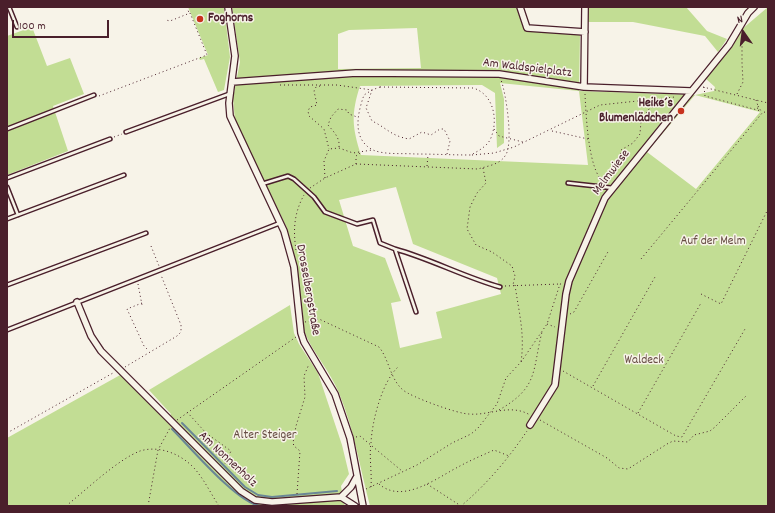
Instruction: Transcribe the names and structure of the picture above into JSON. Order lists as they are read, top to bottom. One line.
{"streets":{"street":["Am Waldspielplatz","Melmwiese","Drosselbergstraße","Am Nonnenholz"]},"crossings":[["Am Waldspielplatz","Melmwiese"],["Am Waldspielplatz","Drosselbergstraße"]],"parks":["Auf der Melm","Waldeck","Alter Steiger"],"places":["Foghorns","Heike´s Blumenlädchen"],"scale_bar":"100 m","north":"top"}
